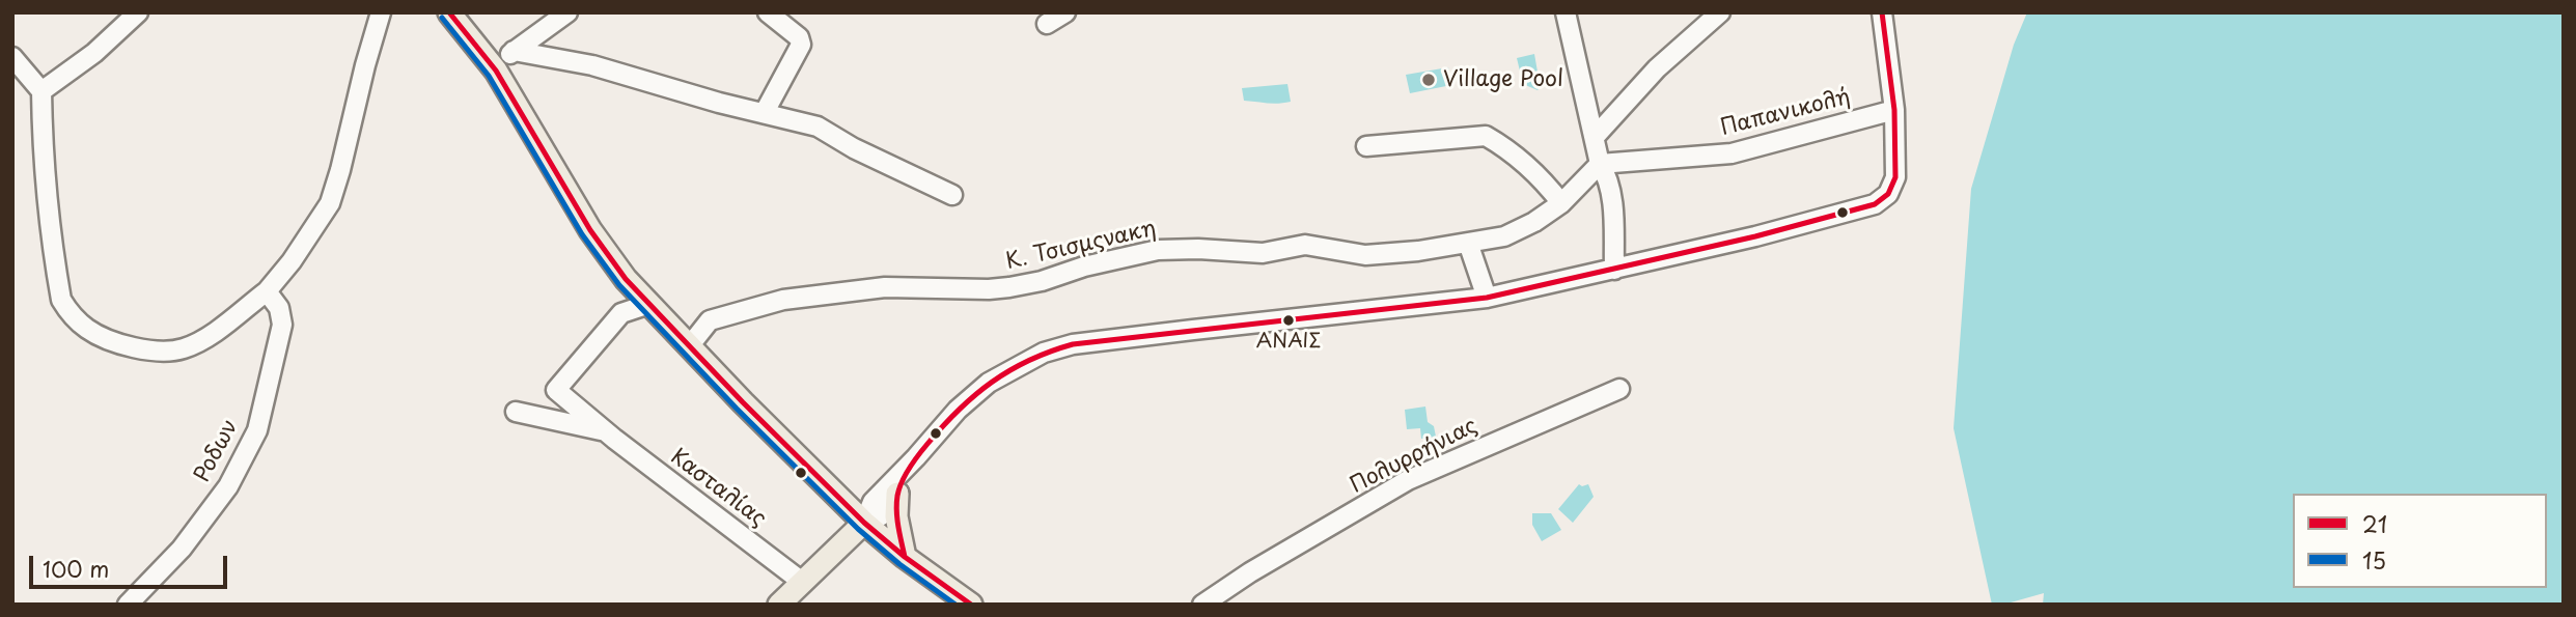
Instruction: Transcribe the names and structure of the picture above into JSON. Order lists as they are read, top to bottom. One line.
{"streets":{"street":["Παπανικολή","Κ. Τσισμςνακη","Ροδων","Πολυρρήνιας","Κασταλίας"]},"crossings":[["Παπανικολή","Κ. Τσισμςνακη"]],"places":["Village Pool","ΑΝΑΙΣ"],"lines":["transit line 21","transit line 15"],"legend":["21","15"],"scale_bar":"100 m"}
